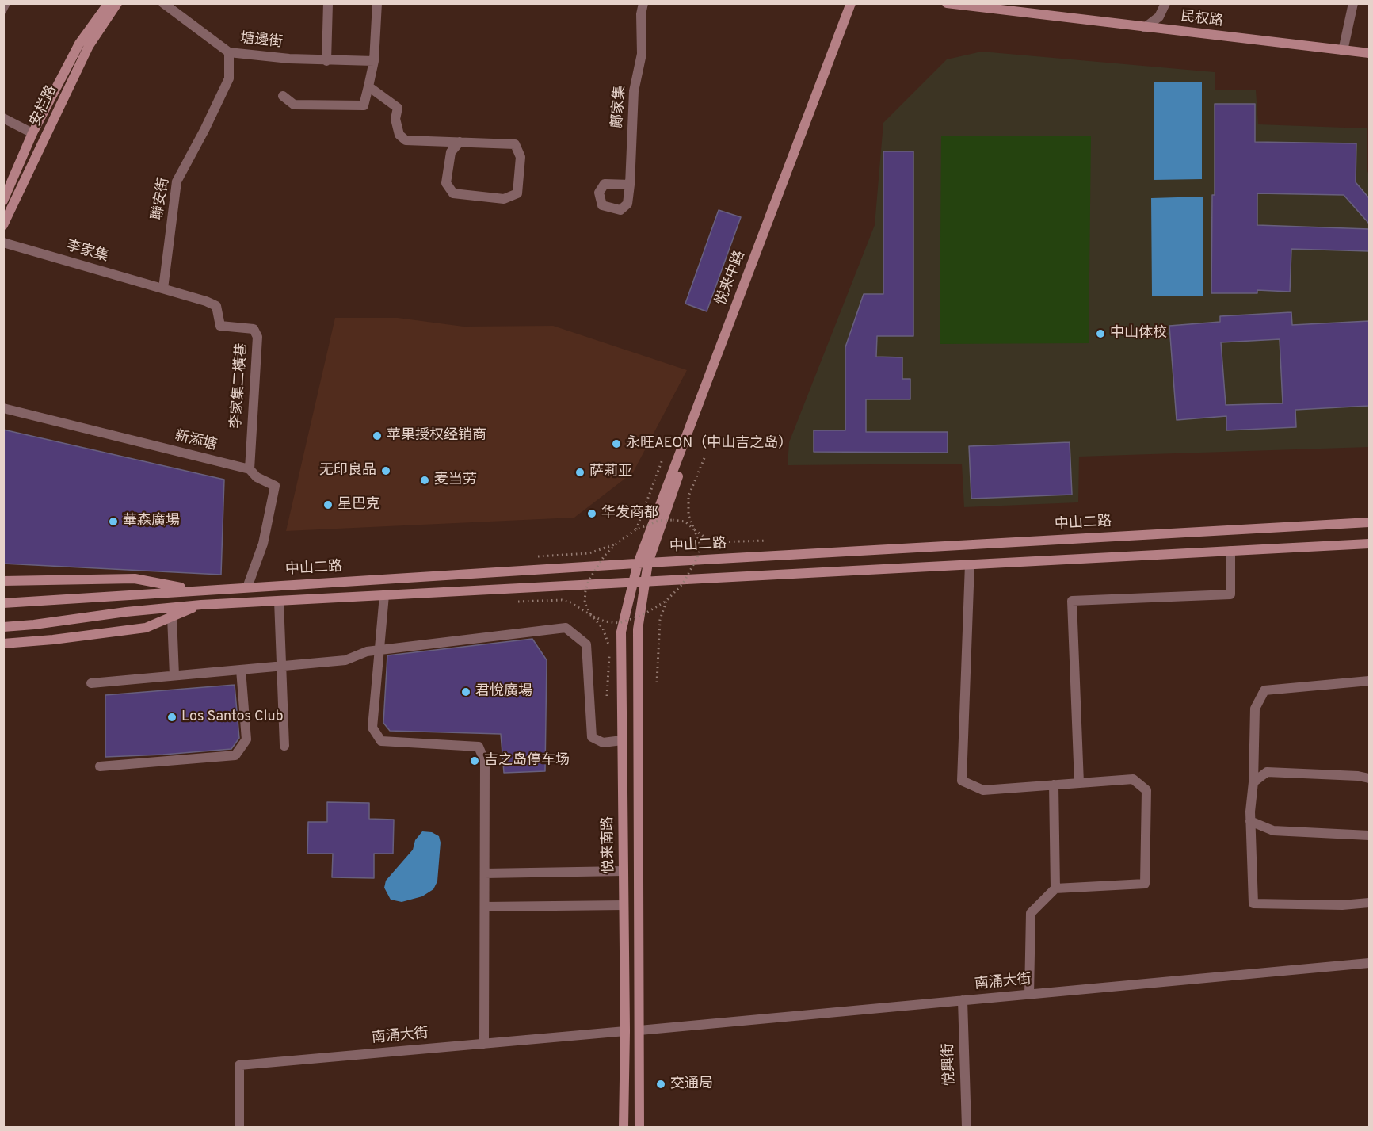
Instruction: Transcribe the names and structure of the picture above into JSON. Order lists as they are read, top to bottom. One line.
{"streets":{"main road":["民权路","安栏路","悦来中路","中山二路","悦来南路"],"street":["塘邊街","鄺家集","聯安街","李家集","李家集二橫巷","新添塘","南涌大街","悅興街"]},"crossings":[["塘邊街","聯安街"],["聯安街","李家集"],["聯安街","李家集二橫巷"],["李家集","李家集二橫巷"],["悦来中路","中山二路"],["悦来中路","悦来南路"],["李家集二橫巷","新添塘"],["新添塘","中山二路"],["中山二路","悦来南路"],["悦来南路","南涌大街"],["南涌大街","悅興街"]],"places":["中山体校","苹果授权经销商","永旺AEON（中山吉之岛）","无印良品","萨莉亚","麦当劳","星巴克","华发商都","華森廣場","君悅廣場","Los Santos Club","吉之岛停车场","交通局"]}
